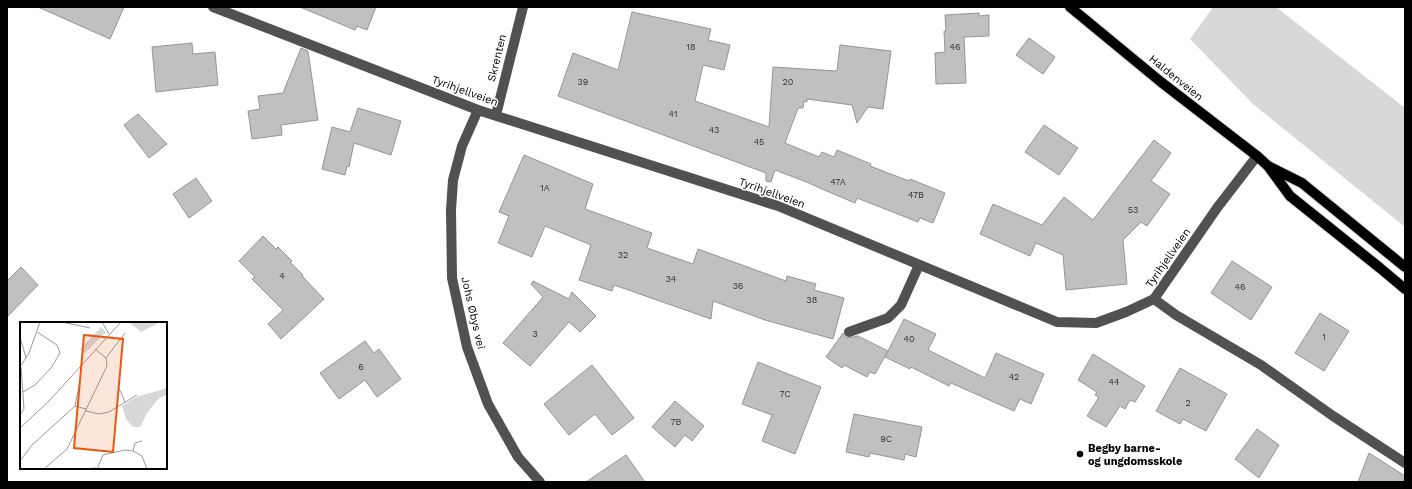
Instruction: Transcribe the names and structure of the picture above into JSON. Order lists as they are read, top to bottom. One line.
{"streets":{"main road":["Haldenveien"],"street":["Skrenten","Tyrihjellveien","Johs Øbys vei"]},"crossings":[["Skrenten","Tyrihjellveien"],["Haldenveien","Tyrihjellveien"],["Tyrihjellveien","Johs Øbys vei"]],"places":["Begby barne- og ungdomsskole"],"house_numbers":["18","46","39","20","41","43","45","47A","1A","47B","53","32","4","34","36","46","38","3","1","40","6","42","44","7C","2","7B","9C"]}
